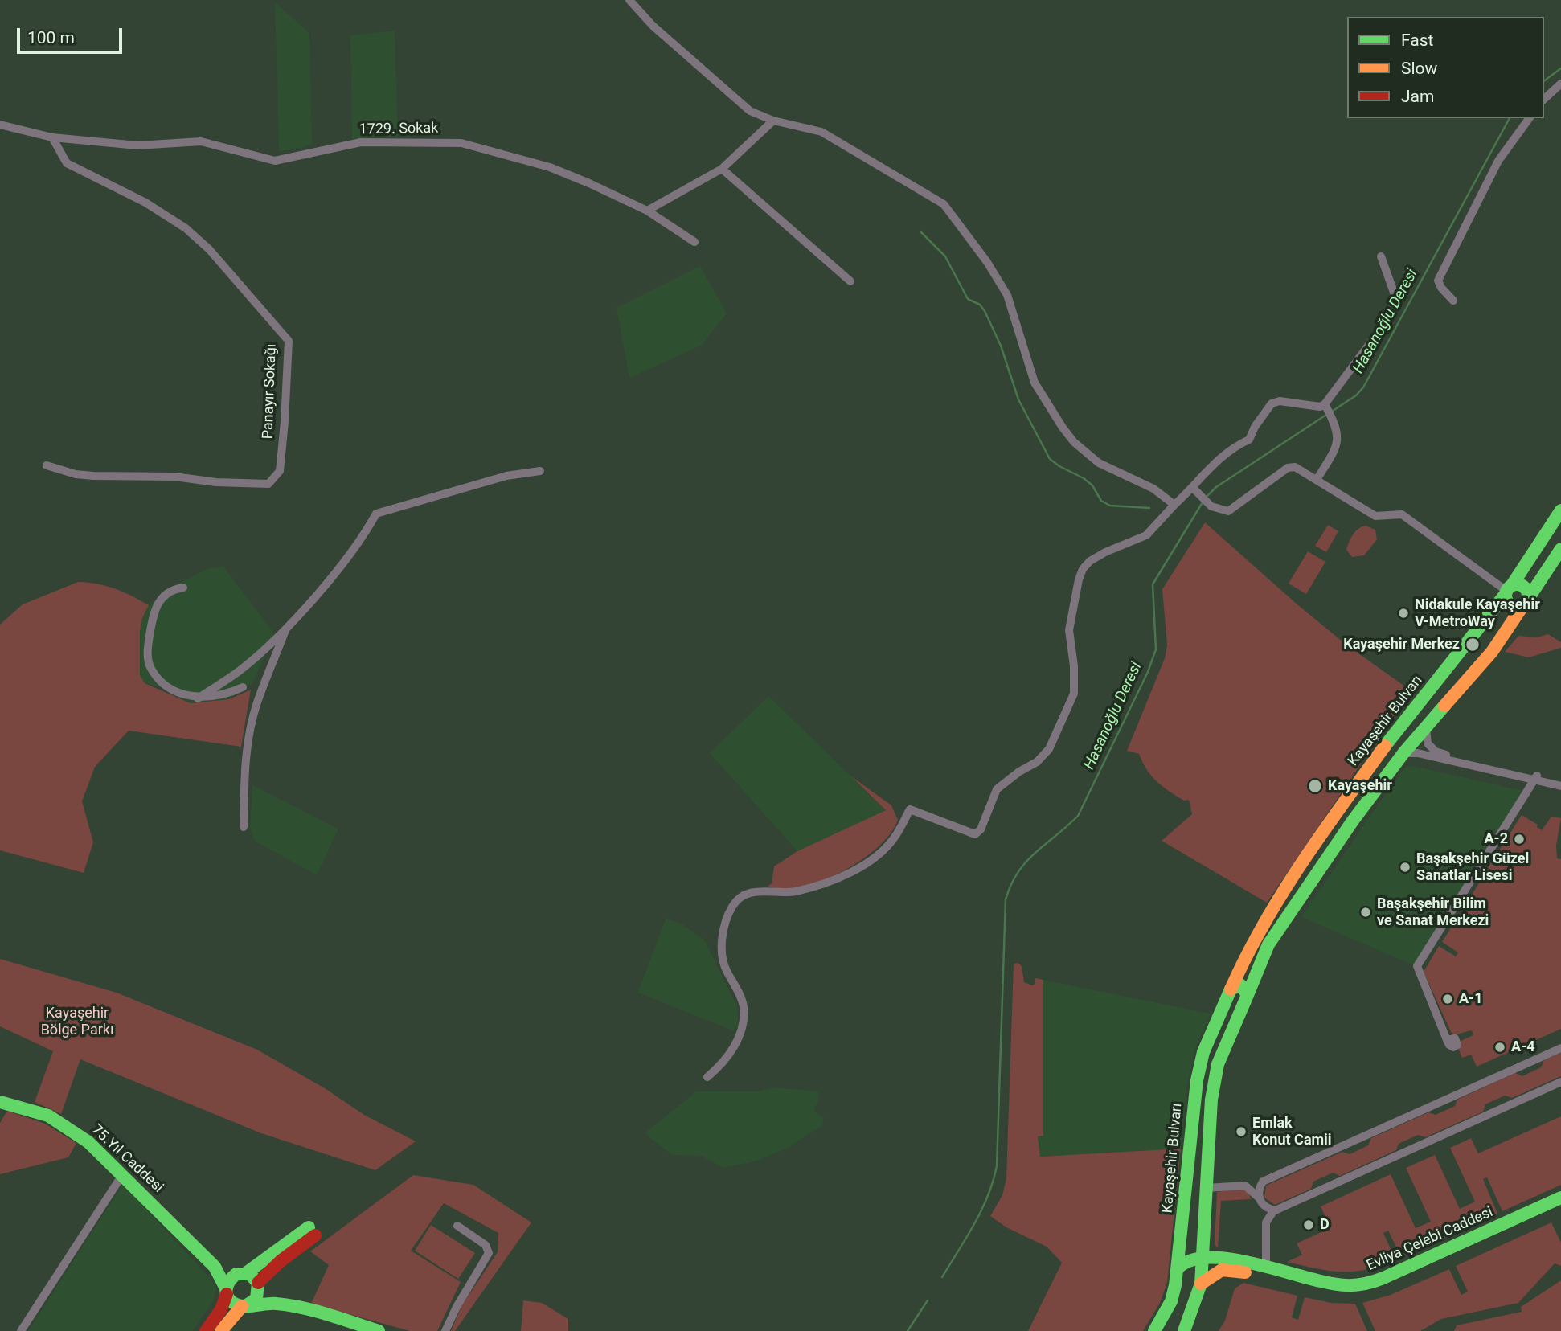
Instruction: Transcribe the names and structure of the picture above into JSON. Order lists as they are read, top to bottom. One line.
{"streets":{"main road":["Kayaşehir Bulvarı","75.Yıl Caddesi","Evliya Çelebi Caddesi"],"street":["1729. Sokak","Panayır Sokağı"]},"crossings":[["1729. Sokak","Panayır Sokağı"]],"water":["Hasanoğlu Deresi"],"parks":["Kayaşehir Bölge Parkı"],"places":["Nidakule Kayaşehir V-MetroWay","Kayaşehir Merkez","Kayaşehir","A-2","Başakşehir Güzel Sanatlar Lisesi","Başakşehir Bilim ve Sanat Merkezi","A-1","A-4","Emlak Konut Camii","D"],"legend":["Fast","Slow","Jam"],"scale_bar":"100 m"}
